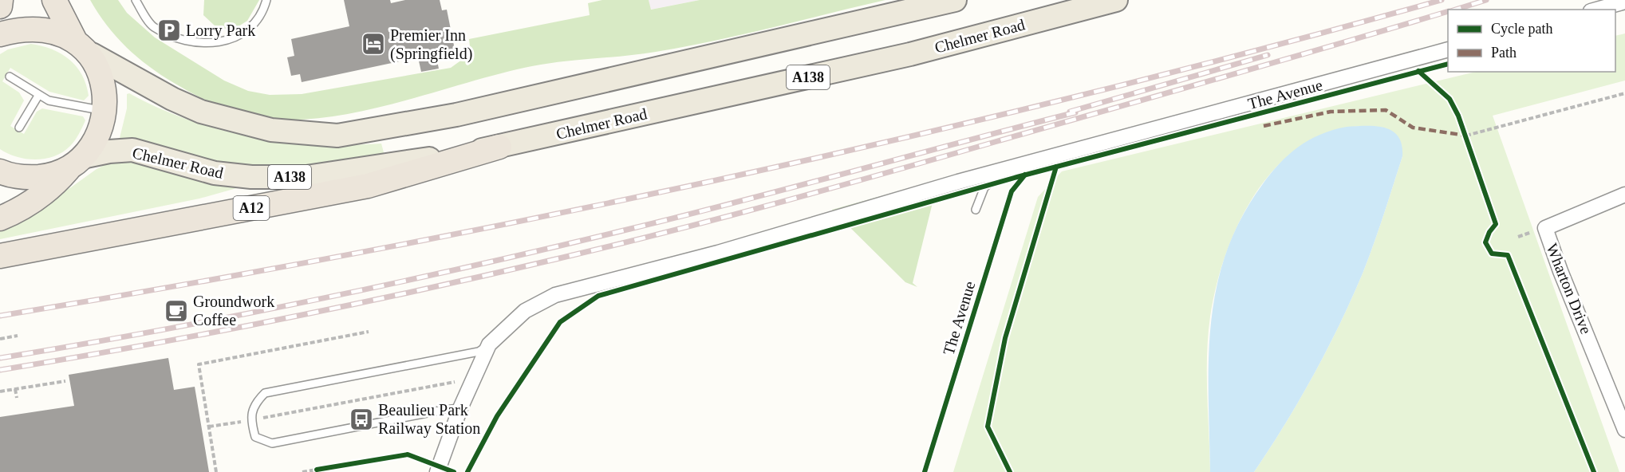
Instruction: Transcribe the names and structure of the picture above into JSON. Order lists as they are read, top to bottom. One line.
{"streets":{"highway":["A12"],"main road":["Chelmer Road","A138"],"street":["The Avenue","Wharton Drive"]},"crossings":[["Chelmer Road","A12"]],"places":{"parking":["Lorry Park"],"hotel":["Premier Inn (Springfield)"],"cafe":["Groundwork Coffee"],"bus stop":["Beaulieu Park Railway Station"]},"legend":["Cycle path","Path"]}
